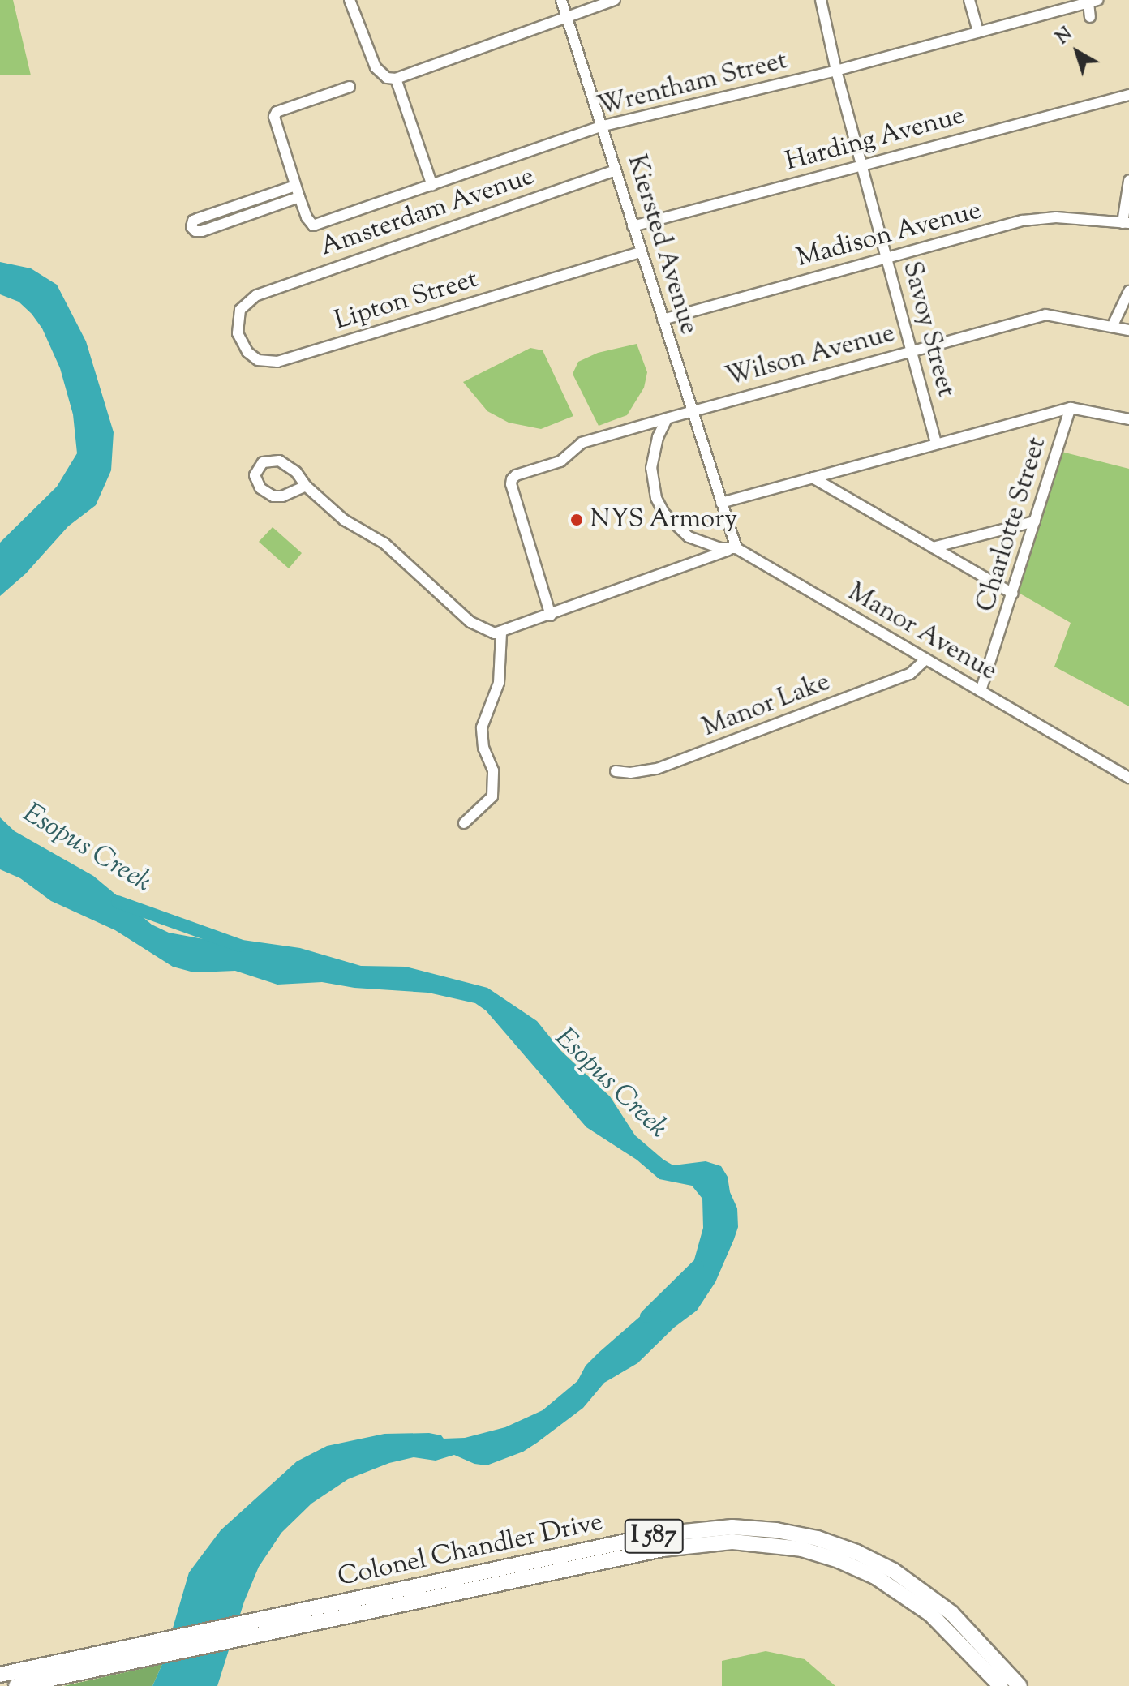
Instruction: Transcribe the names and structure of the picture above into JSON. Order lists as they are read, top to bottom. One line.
{"streets":{"highway":["I 587","Colonel Chandler Drive"],"street":["Wrentham Street","Harding Avenue","Amsterdam Avenue","Madison Avenue","Kiersted Avenue","Lipton Street","Savoy Street","Wilson Avenue","Charlotte Street","Manor Avenue","Manor Lake"]},"crossings":[["Wrentham Street","Kiersted Avenue"],["Wrentham Street","Savoy Street"],["Harding Avenue","Kiersted Avenue"],["Harding Avenue","Savoy Street"],["Amsterdam Avenue","Kiersted Avenue"],["Amsterdam Avenue","Lipton Street"],["Madison Avenue","Kiersted Avenue"],["Madison Avenue","Savoy Street"],["Kiersted Avenue","Lipton Street"],["Kiersted Avenue","Wilson Avenue"],["Savoy Street","Wilson Avenue"],["Charlotte Street","Manor Avenue"],["Manor Avenue","Manor Lake"]],"water":["Esopus Creek"],"places":["NYS Armory"],"north":"top left"}
